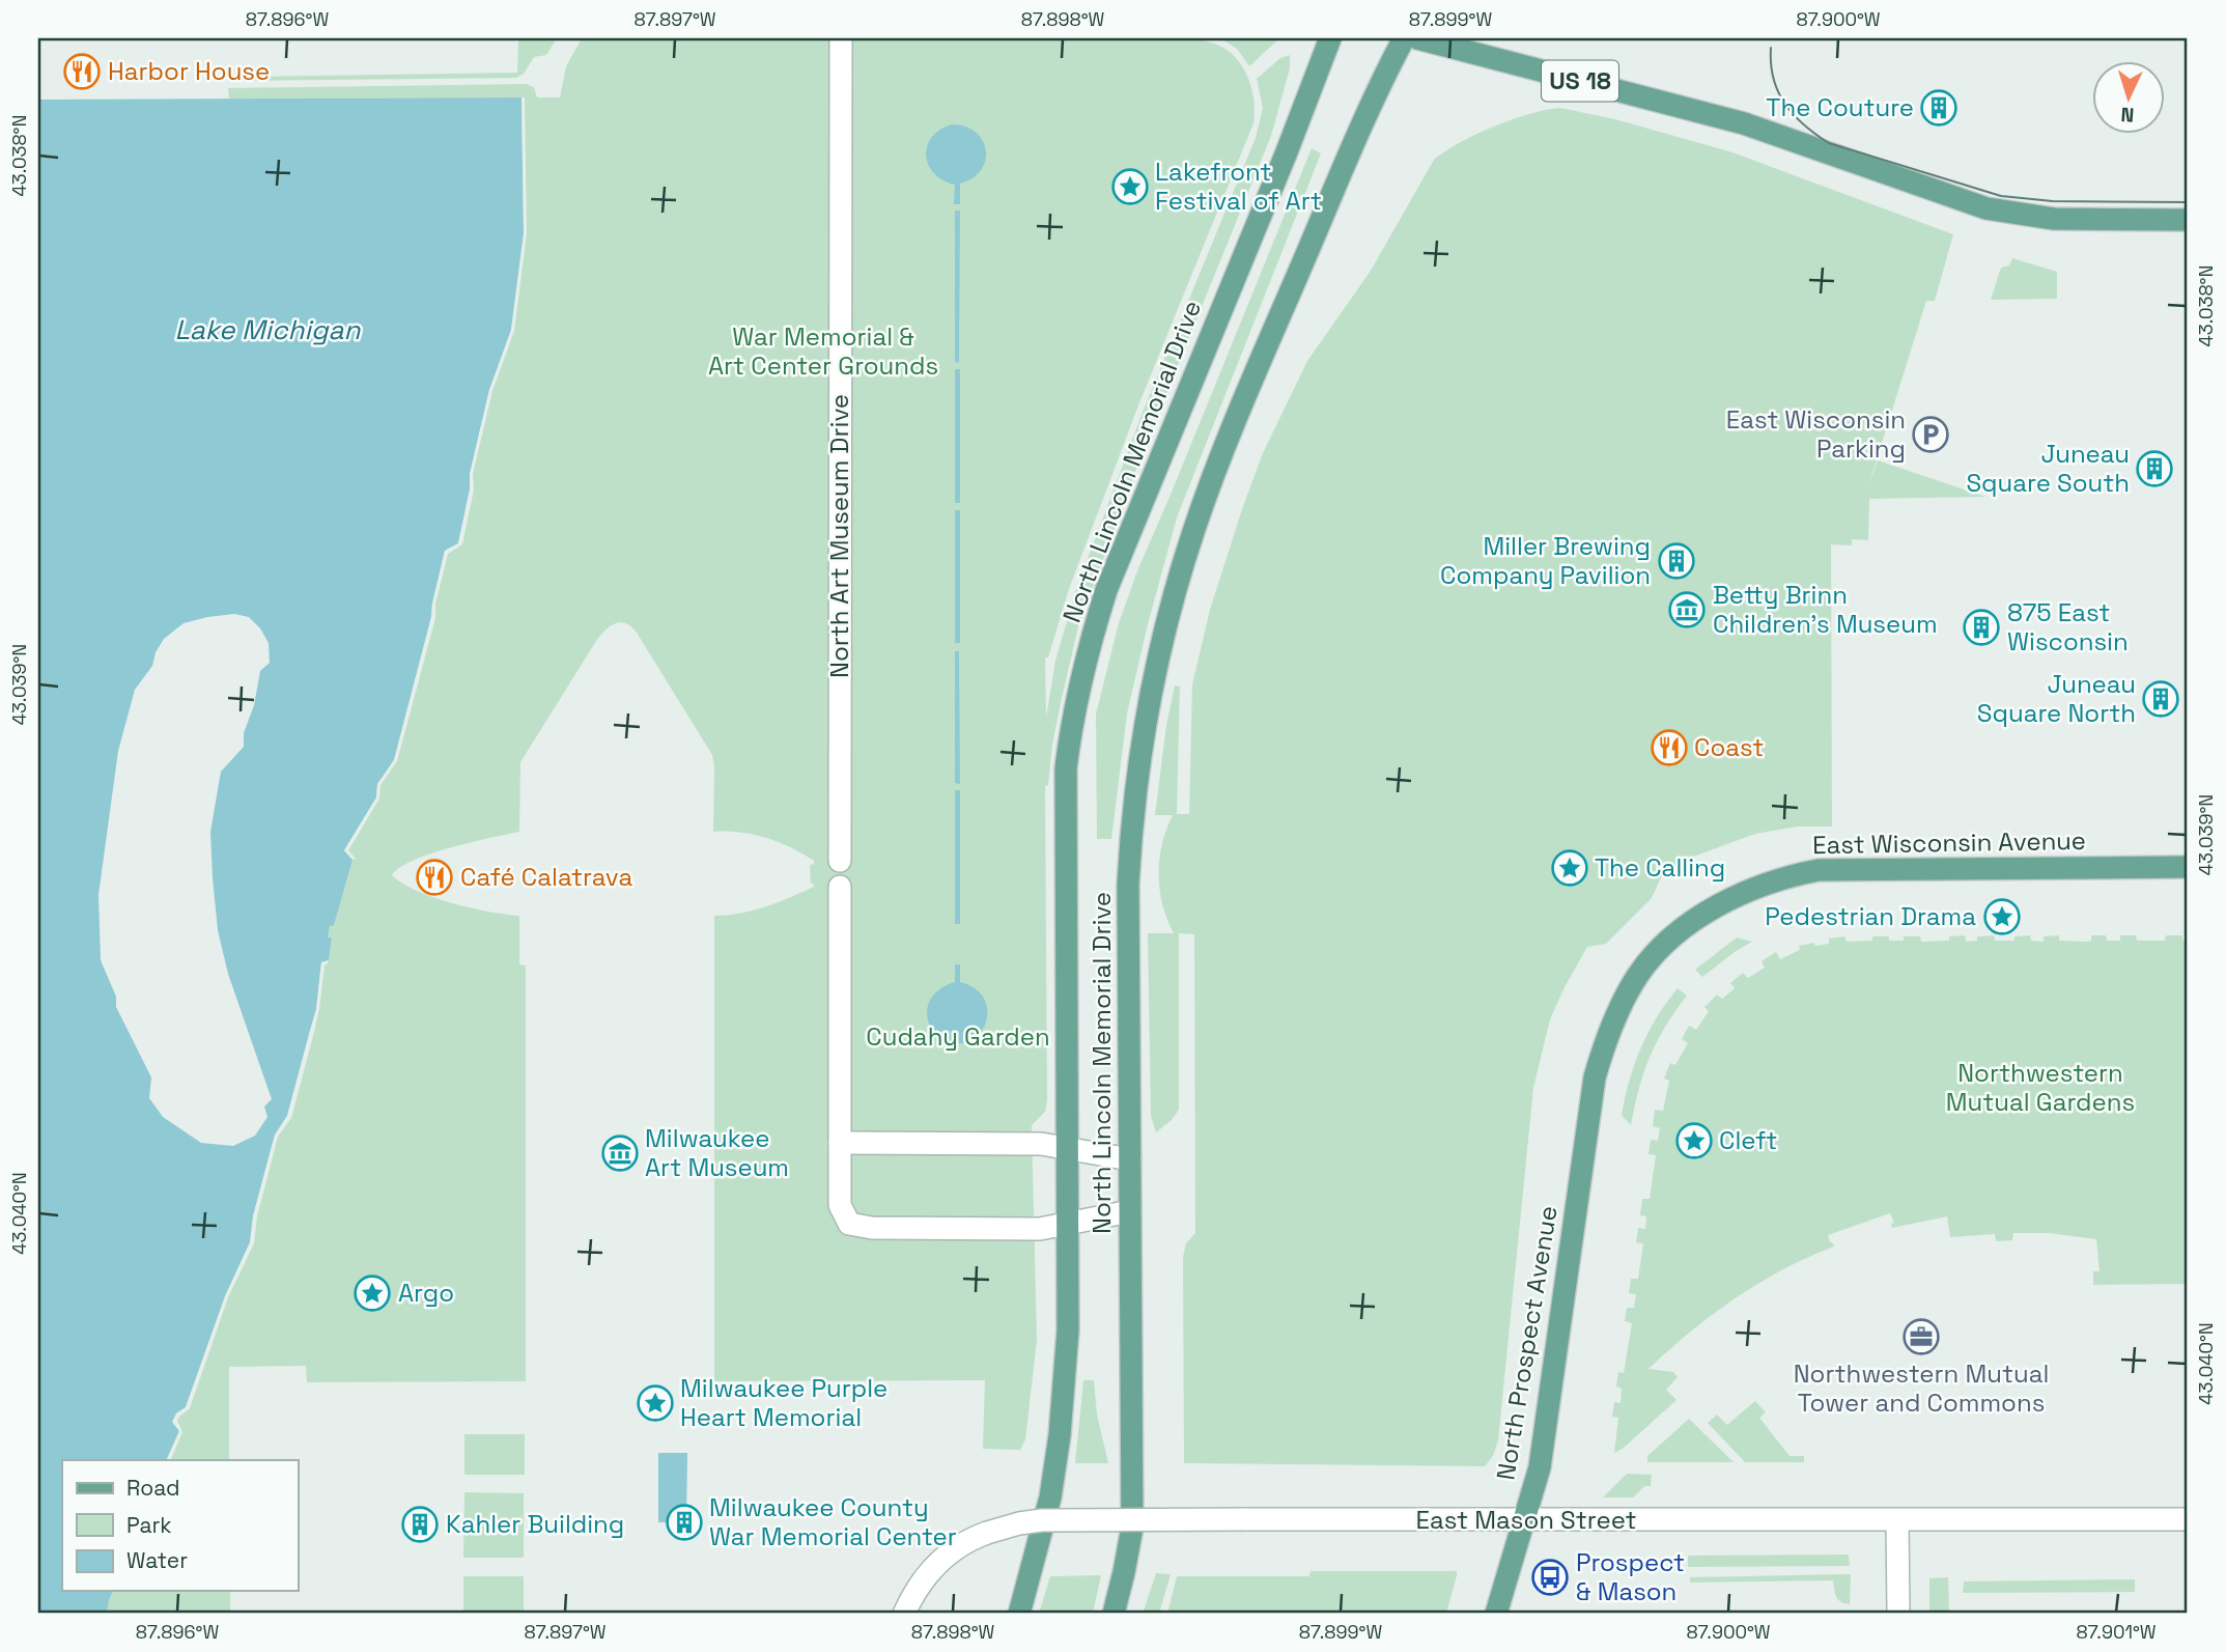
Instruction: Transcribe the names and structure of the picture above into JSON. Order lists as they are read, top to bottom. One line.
{"streets":{"main road":["US 18","North Lincoln Memorial Drive","East Wisconsin Avenue","North Prospect Avenue"],"street":["North Art Museum Drive","East Mason Street"]},"crossings":[["East Wisconsin Avenue","North Prospect Avenue"],["North Prospect Avenue","East Mason Street"]],"water":["Lake Michigan"],"parks":["War Memorial & Art Center Grounds","Cudahy Garden","Northwestern Mutual Gardens"],"places":{"restaurant":["Harbor House","Coast","Café Calatrava"],"building":["The Couture","Juneau Square South","Miller Brewing Company Pavilion","875 East Wisconsin","Juneau Square North","Milwaukee County War Memorial Center","Kahler Building"],"place":["Lakefront Festival of Art","The Calling","Pedestrian Drama","Cleft","Argo","Milwaukee Purple Heart Memorial"],"parking":["East Wisconsin Parking"],"museum":["Betty Brinn Children's Museum","Milwaukee Art Museum"],"office":["Northwestern Mutual Tower and Commons"],"bus stop":["Prospect & Mason"]},"legend":["Road","Park","Water"],"north":"bottom","coordinates":["87.896°W","87.897°W","87.898°W","87.899°W","87.900°W","43.038°N","43.039°N","43.040°N","87.901°W"]}
